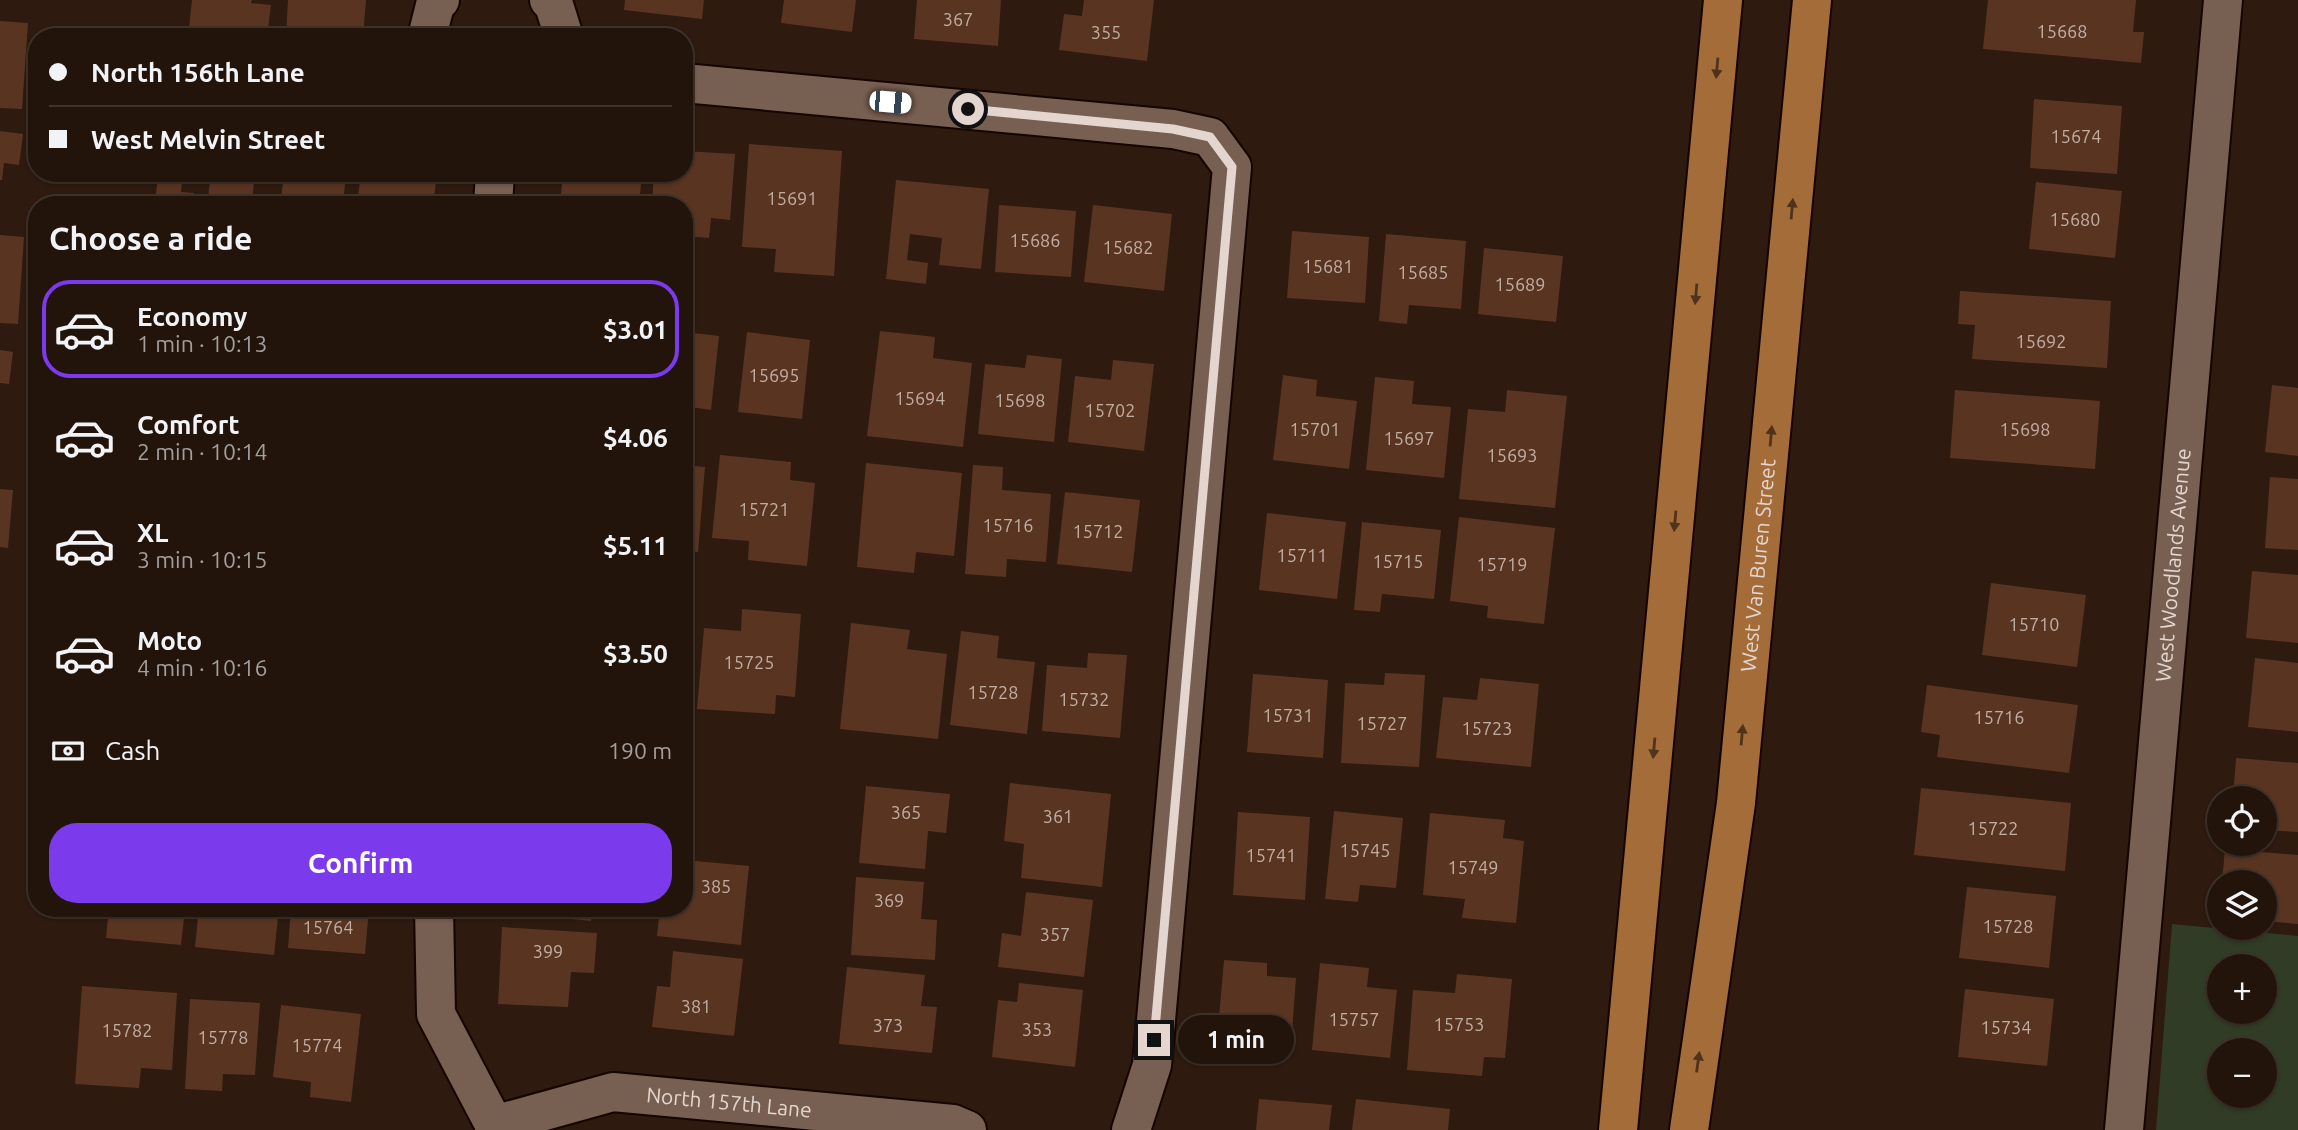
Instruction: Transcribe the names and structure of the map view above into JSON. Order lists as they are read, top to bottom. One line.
{"streets":{"main road":["West Van Buren Street"],"street":["West Woodlands Avenue","North 157th Lane"]},"house_numbers":["367","15668","355","15674","15691","15680","15686","15682","15681","15685","15689","15692","15695","15694","15698","15702","15701","15698","15697","15693","15721","15716","15712","15711","15715","15719","15710","15725","15728","15732","15731","15716","15727","15723","365","361","15722","15745","15741","15749","385","369","15728","15764","357","399","381","15757","15753","373","15734","353","15782","15778","15774"],"page":{"banner":["North 156th Lane","West Melvin Street"],"heading":"Choose a ride","list":[{"name":"Economy","note":"1 min · 10:13","value":"$3.01"},{"name":"Comfort","note":"2 min · 10:14","value":"$4.06"},{"name":"XL","note":"3 min · 10:15","value":"$5.11"},{"name":"Moto","note":"4 min · 10:16","value":"$3.50"}],"pay":["Cash","190 m"],"map_buttons":["+","−"],"buttons":"Confirm","bubble":"1 min"}}
